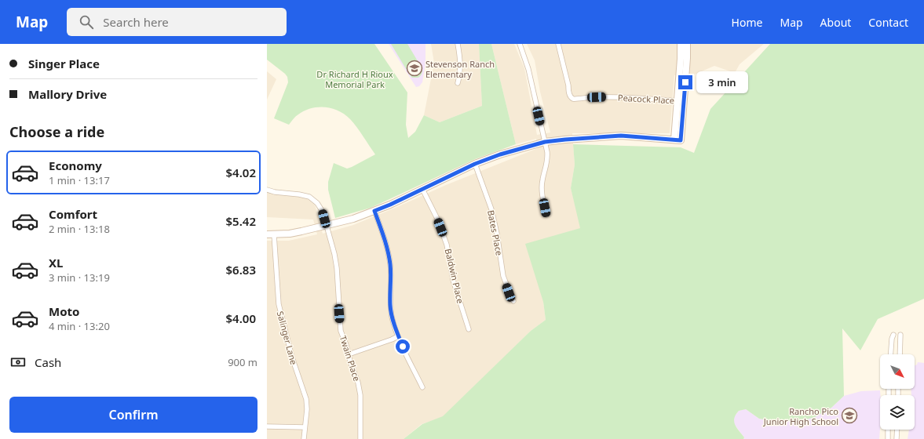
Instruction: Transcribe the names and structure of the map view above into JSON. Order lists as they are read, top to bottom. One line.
{"streets":{"street":["Peacock Place","Bates Place","Baldwin Place","Salinger Lane","Twain Place"]},"parks":["Dr Richard H Rioux Memorial Park"],"places":{"school or university":["Stevenson Ranch Elementary","Rancho Pico Junior High School"]},"north":"bottom right","page":{"header":"Map","search":"Search here","nav":["Home","Map","About","Contact"],"banner":["Singer Place","Mallory Drive"],"bubble":"3 min","heading":"Choose a ride","list":[{"name":"Economy","note":"1 min · 13:17","value":"$4.02"},{"name":"Comfort","note":"2 min · 13:18","value":"$5.42"},{"name":"XL","note":"3 min · 13:19","value":"$6.83"},{"name":"Moto","note":"4 min · 13:20","value":"$4.00"}],"pay":["Cash","900 m"],"buttons":"Confirm"}}
